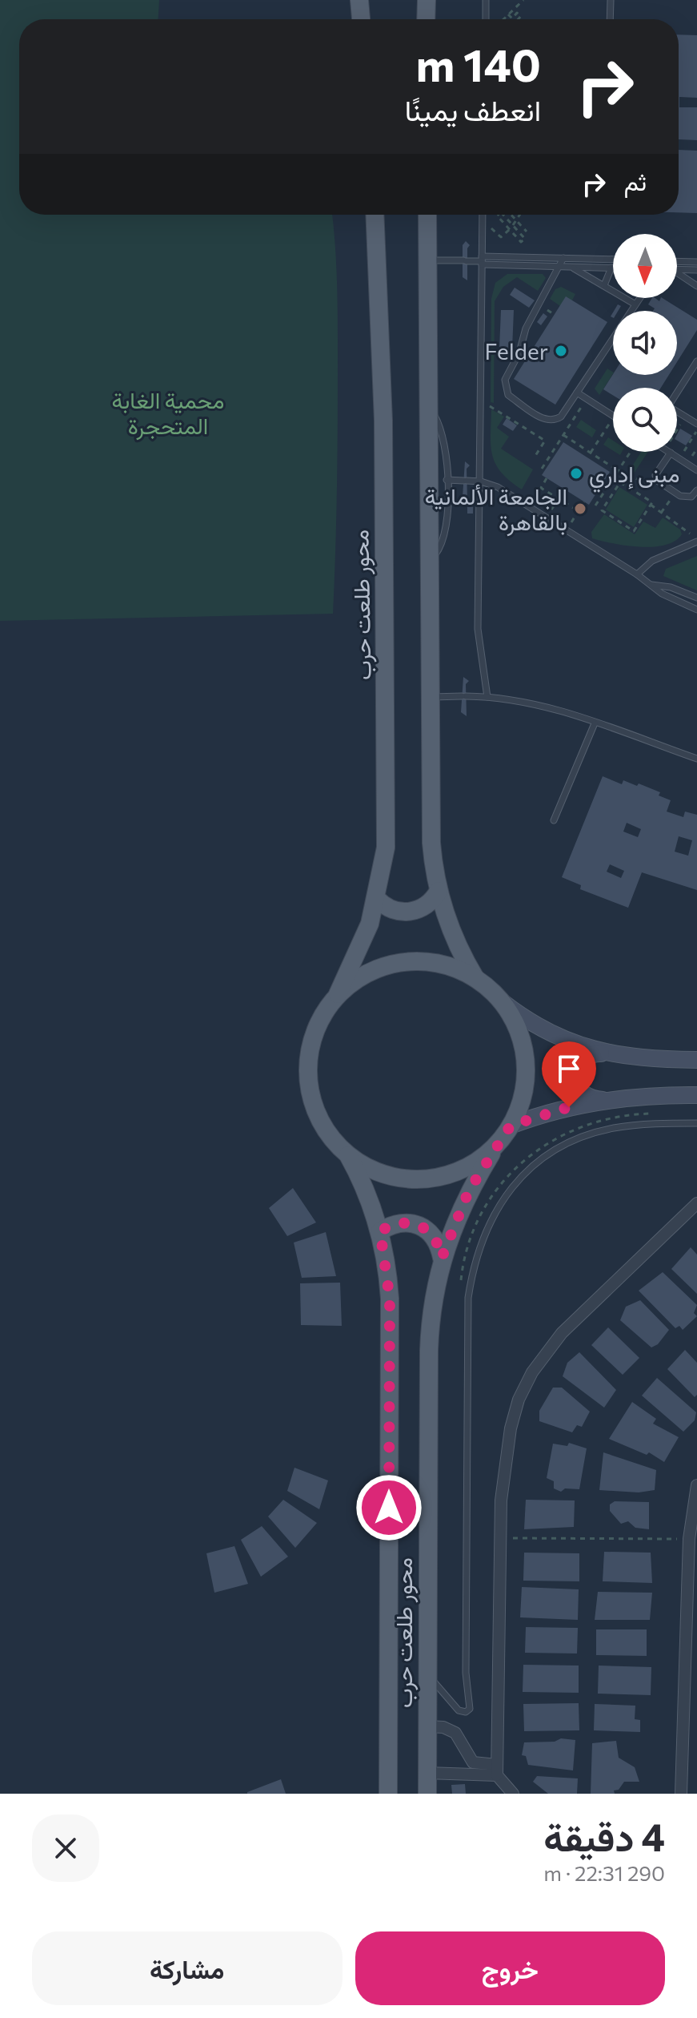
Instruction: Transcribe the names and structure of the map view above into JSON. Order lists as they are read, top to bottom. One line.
{"streets":{"main road":["محور طلعت حرب"]},"parks":["محمية الغابة المتحجرة"],"places":["Felder","مبنى إداري","الجامعة الألمانية بالقاهرة"],"north":"bottom","page":{"turn":["140 m","انعطف يمينًا"],"then":"ثم","heading":["4 دقيقة","290 m · 22:31"],"buttons":["خروج","مشاركة"]}}
